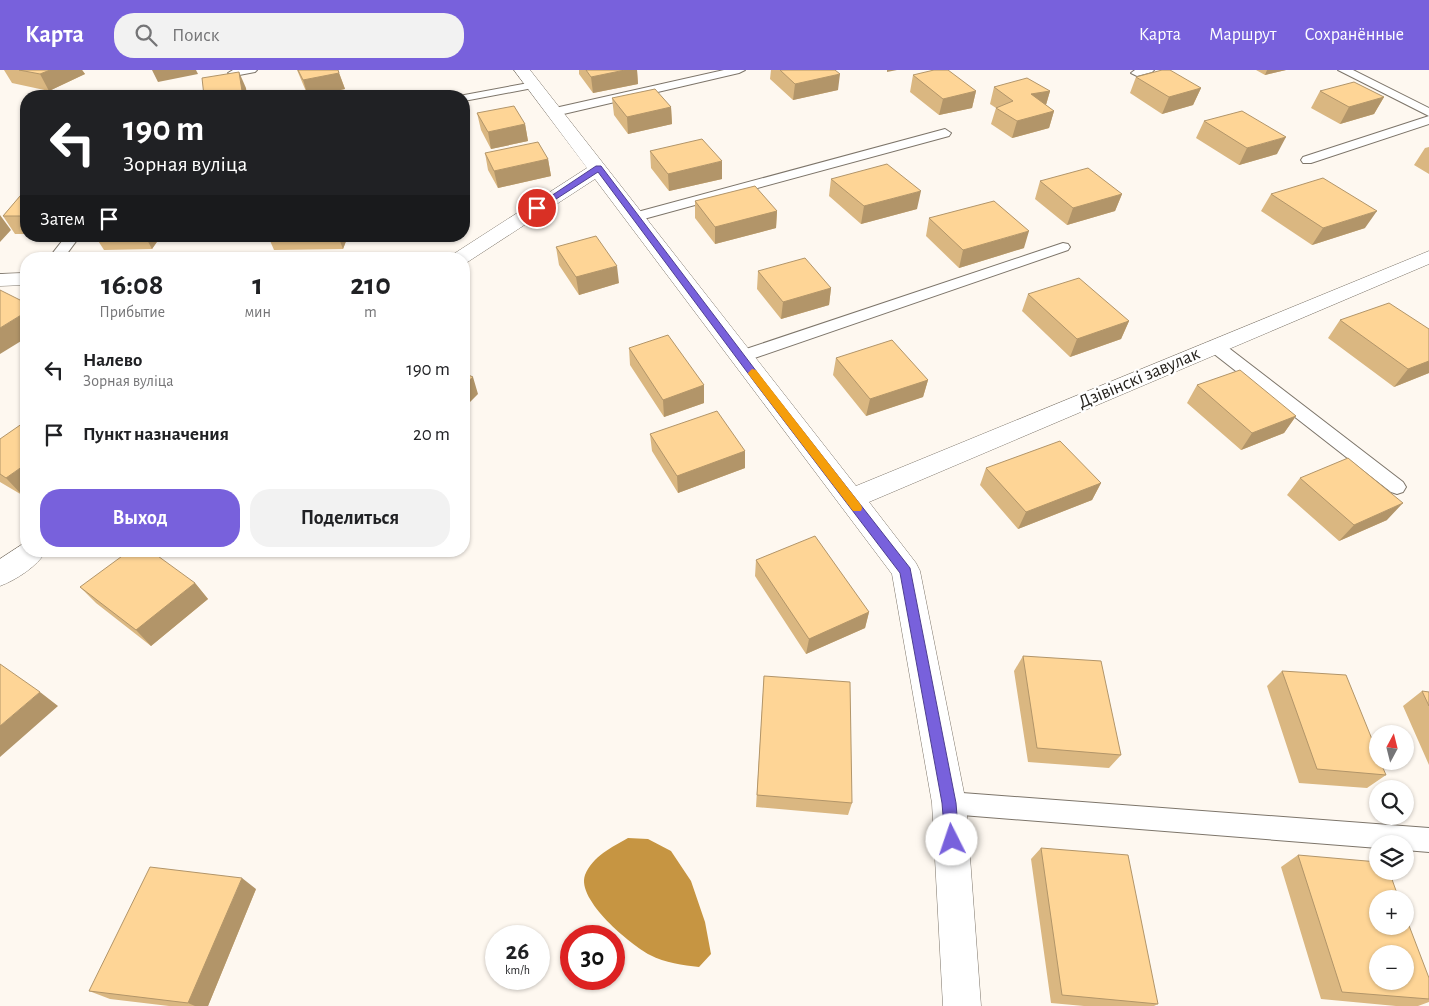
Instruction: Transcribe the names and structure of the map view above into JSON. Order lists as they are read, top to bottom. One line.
{"streets":{"street":["Дзівінскі завулак"]},"north":"top","page":{"header":"Карта","search":"Поиск","nav":["Карта","Маршрут","Сохранённые"],"turn":["190 m","Зорная вуліца"],"then":"Затем","eta":["16:08","Прибытие","1","мин","210","m"],"list":[{"name":"Налево","note":"Зорная вуліца","value":"190 m"},{"name":"Пункт назначения","value":"20 m"}],"buttons":["Выход","Поделиться"],"map_buttons":["+","−"],"speed":"26 km/h","limit":"30"}}
